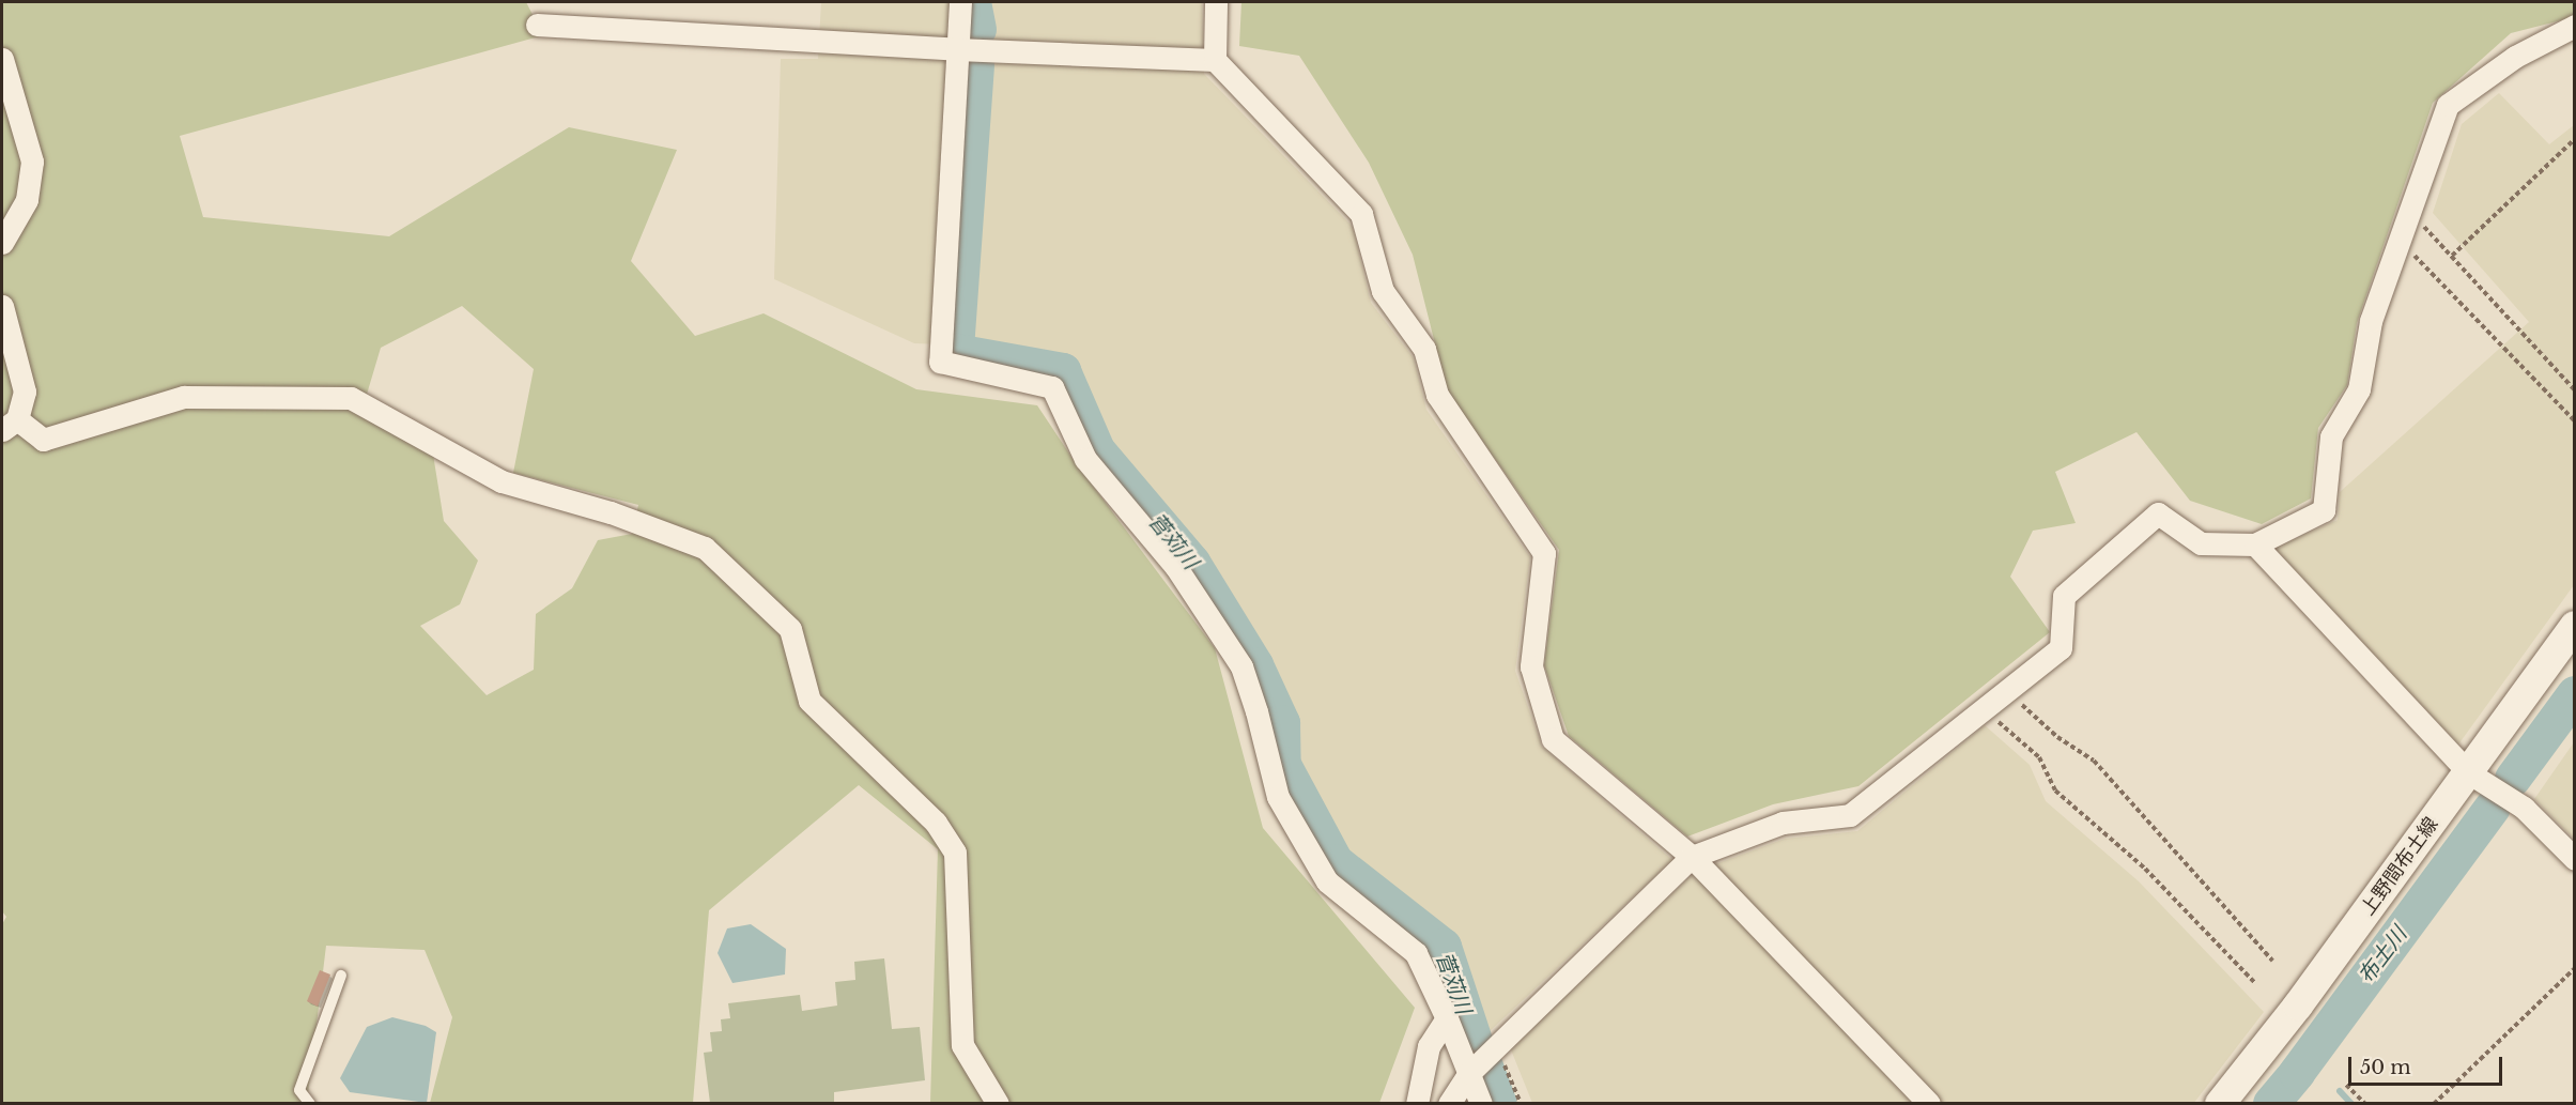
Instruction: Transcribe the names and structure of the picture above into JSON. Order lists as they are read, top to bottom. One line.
{"streets":{"main road":["上野間布土線"]},"water":["菅苅川","布土川"],"scale_bar":"50 m"}
